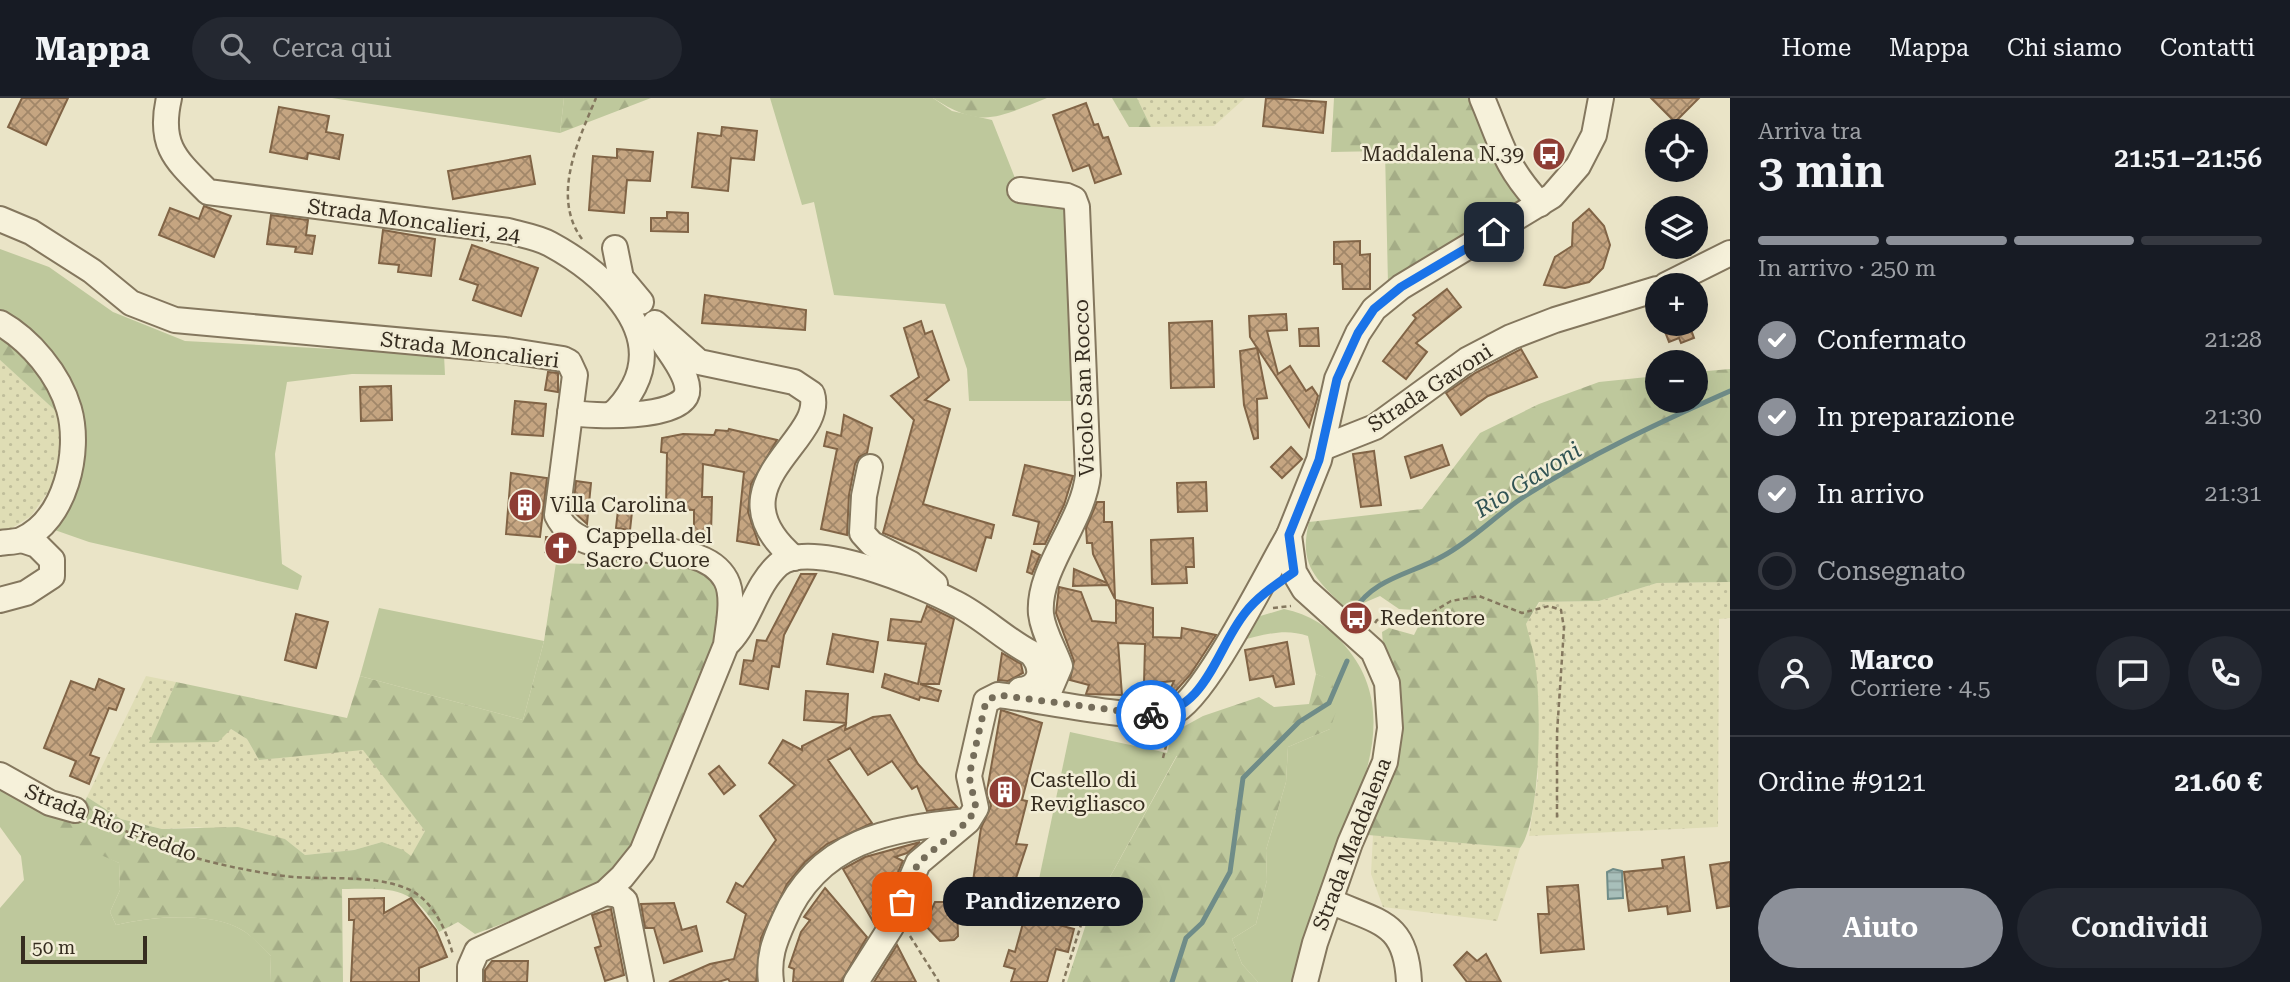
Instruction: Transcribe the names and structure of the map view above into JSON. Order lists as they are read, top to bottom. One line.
{"streets":{"street":["Strada Moncalieri, 24","Strada Moncalieri","Vicolo San Rocco","Strada Gavoni","Strada Rio Freddo","Strada Maddalena"]},"water":["Rio Gavoni"],"places":{"bus stop":["Maddalena N.39","Redentore"],"building":["Villa Carolina","Castello di Revigliasco"],"church":["Cappella del Sacro Cuore"],"other":["Pandizenzero"]},"scale_bar":"50 m","page":{"header":"Mappa","search":"Cerca qui","nav":["Home","Mappa","Chi siamo","Contatti"],"heading":["3 min","Arriva tra","21:51–21:56"],"panel":["Marco","Corriere · 4.5","Ordine #9121","21.60 €"],"map_buttons":["+","−"],"bar":"In arrivo · 250 m","list":[["Confermato","21:28"],["In preparazione","21:30"],["In arrivo","21:31"],"Consegnato"],"buttons":["Aiuto","Condividi"],"bubble":"Pandizenzero","scale":"50 m"}}
